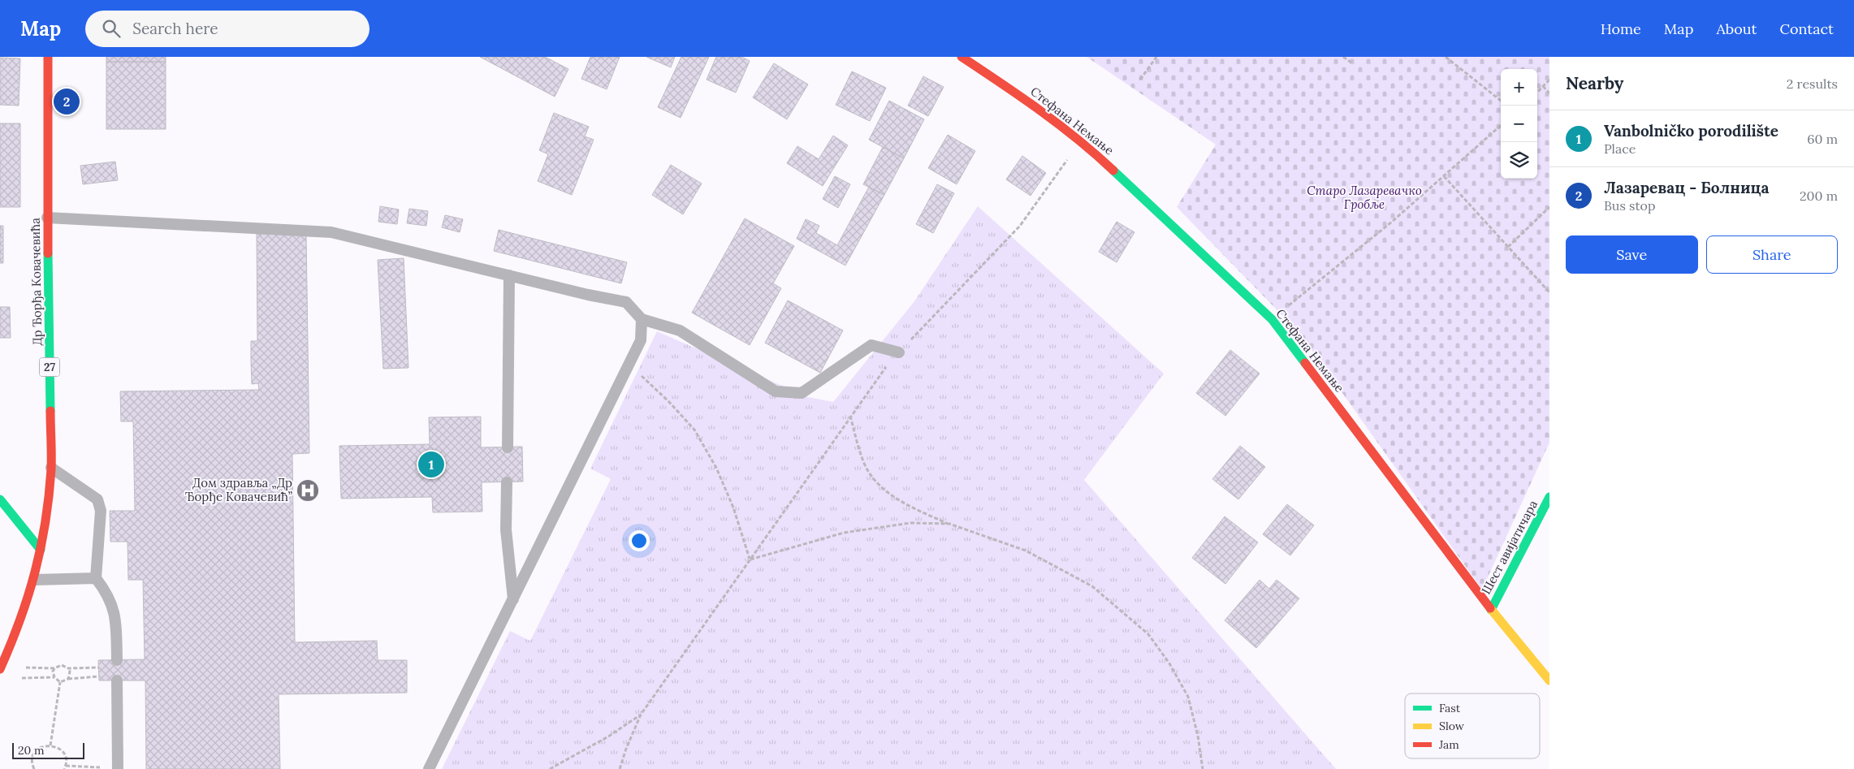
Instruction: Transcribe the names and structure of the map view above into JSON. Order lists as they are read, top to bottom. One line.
{"streets":{"street":["Стефана Немање","Др Ђорђа Ковачевића","27","Шест авијатичара"]},"crossings":[["Стефана Немање","Шест авијатичара"]],"parks":["Старо Лазаревачко Гробље"],"places":{"hospital":["Дом здравља „Др Ђорђе Ковачевић”"]},"legend":["Fast","Slow","Jam"],"scale_bar":"20 m","page":{"header":"Map","search":"Search here","nav":["Home","Map","About","Contact"],"heading":["Nearby","2 results"],"map_buttons":["+","−"],"pins":["2","1"],"list":[{"mark":"1","name":"Vanbolničko porodilište","note":"Place","value":"60 m"},{"mark":"2","name":"Лазаревац - Болница","note":"Bus stop","value":"200 m"}],"buttons":["Save","Share"],"scale":"20 m"}}
